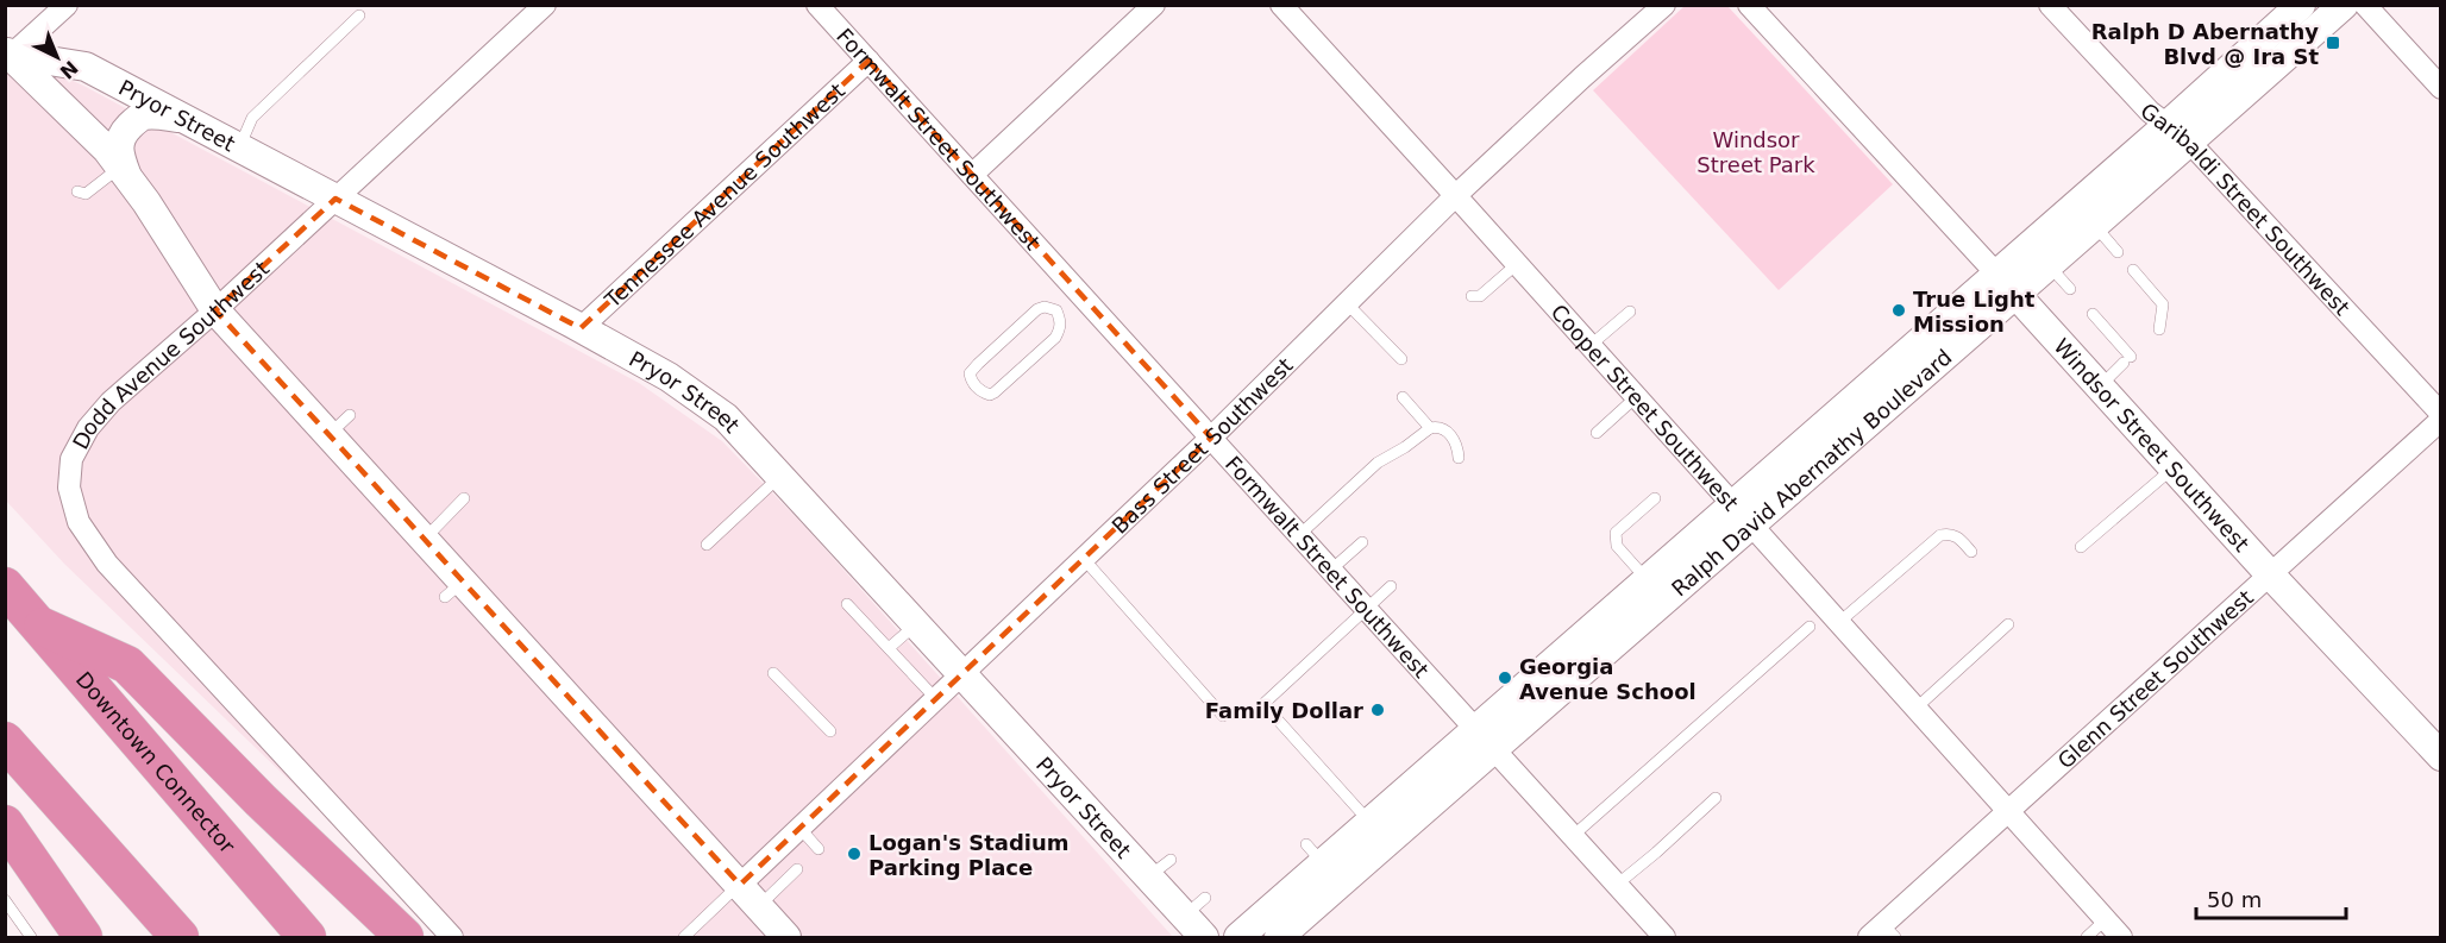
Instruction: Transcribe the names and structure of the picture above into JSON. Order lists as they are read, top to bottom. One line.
{"streets":{"highway":["Downtown Connector"],"main road":["Pryor Street","Windsor Street Southwest","Ralph David Abernathy Boulevard"],"street":["Formwalt Street Southwest","Tennessee Avenue Southwest","Garibaldi Street Southwest","Dodd Avenue Southwest","Cooper Street Southwest","Bass Street Southwest","Glenn Street Southwest"]},"crossings":[["Pryor Street","Tennessee Avenue Southwest"],["Pryor Street","Dodd Avenue Southwest"],["Pryor Street","Bass Street Southwest"],["Formwalt Street Southwest","Tennessee Avenue Southwest"],["Formwalt Street Southwest","Bass Street Southwest"],["Formwalt Street Southwest","Ralph David Abernathy Boulevard"],["Garibaldi Street Southwest","Ralph David Abernathy Boulevard"],["Cooper Street Southwest","Bass Street Southwest"],["Cooper Street Southwest","Ralph David Abernathy Boulevard"],["Cooper Street Southwest","Glenn Street Southwest"],["Windsor Street Southwest","Ralph David Abernathy Boulevard"],["Windsor Street Southwest","Glenn Street Southwest"]],"parks":["Windsor Street Park"],"places":{"transit":["Ralph D Abernathy Blvd @ Ira St"],"other":["True Light Mission","Georgia Avenue School","Family Dollar","Logan's Stadium Parking Place"]},"scale_bar":"50 m","north":"bottom right"}
